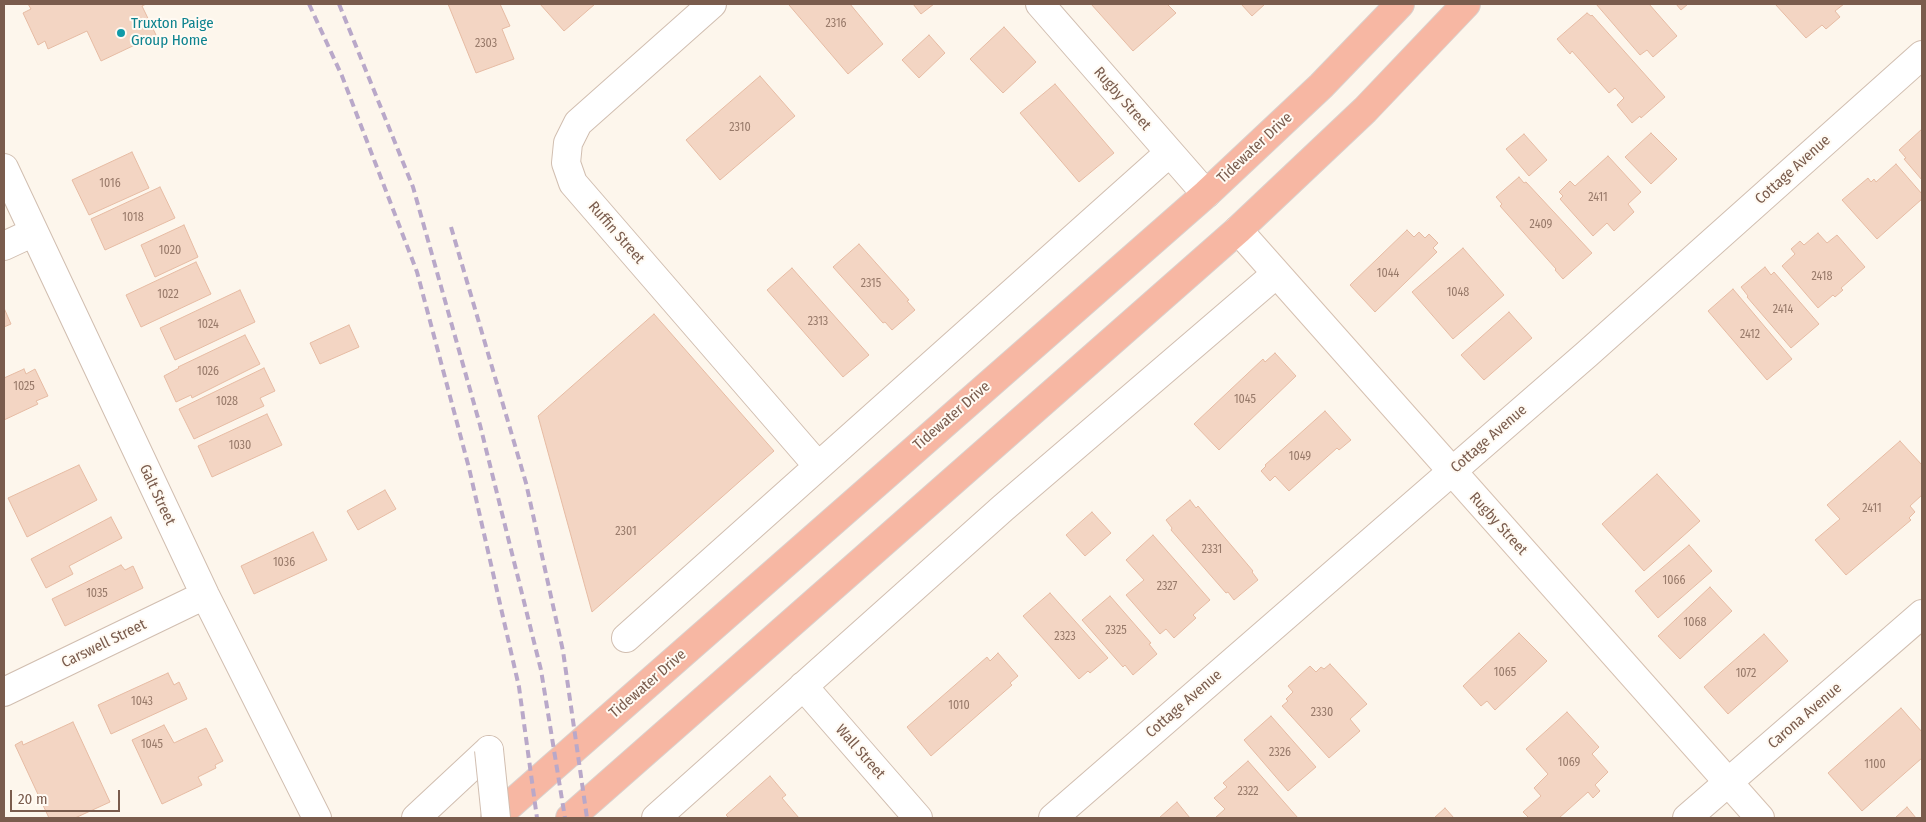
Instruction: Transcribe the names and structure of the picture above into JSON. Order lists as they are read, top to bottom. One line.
{"streets":{"highway":["Tidewater Drive"],"street":["Rugby Street","Cottage Avenue","Ruffin Street","Galt Street","Carswell Street","Carona Avenue","Wall Street"]},"crossings":[["Rugby Street","Tidewater Drive"],["Rugby Street","Cottage Avenue"],["Rugby Street","Carona Avenue"],["Galt Street","Carswell Street"]],"places":["Truxton Paige Group Home"],"house_numbers":["2316","2303","2310","1016","2411","1018","2409","1020","1044","2418","2315","1048","1022","2414","2313","1024","2412","1026","1025","1045","1028","1030","1049","2411","2301","2331","1036","1066","2327","1035","1068","2325","2323","1065","1072","1043","1010","2330","1045","2326","1069","1100","2322"],"scale_bar":"20 m"}
